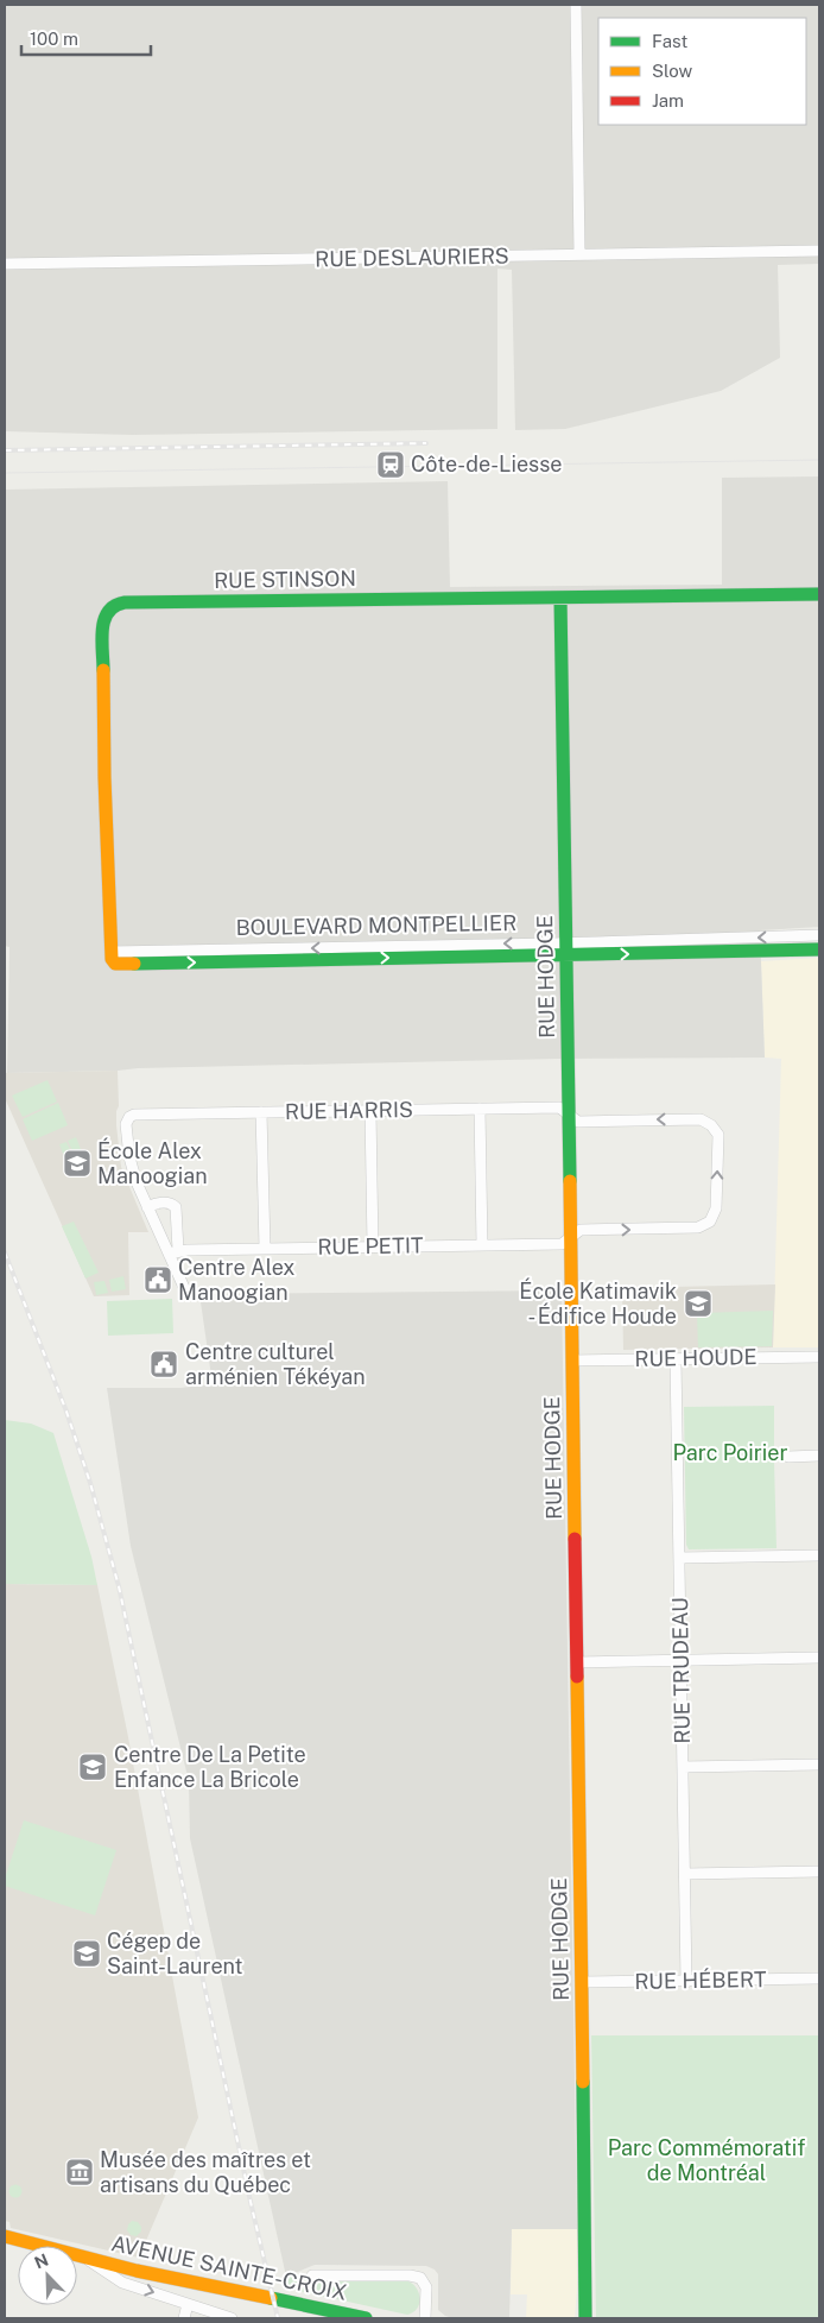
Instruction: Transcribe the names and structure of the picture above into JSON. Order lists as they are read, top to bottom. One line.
{"streets":{"street":["RUE DESLAURIERS","RUE STINSON","BOULEVARD MONTPELLIER","RUE HODGE","RUE HARRIS","RUE PETIT","RUE HOUDE","RUE TRUDEAU","RUE HÉBERT","AVENUE SAINTE-CROIX"]},"crossings":[["RUE STINSON","BOULEVARD MONTPELLIER"],["RUE STINSON","RUE HODGE"],["BOULEVARD MONTPELLIER","RUE HODGE"],["RUE HODGE","RUE HARRIS"],["RUE HODGE","RUE PETIT"],["RUE HODGE","RUE HOUDE"],["RUE HODGE","RUE HÉBERT"],["RUE HARRIS","RUE PETIT"],["RUE HOUDE","RUE TRUDEAU"],["RUE TRUDEAU","RUE HÉBERT"]],"parks":["Parc Poirier","Parc Commémoratif de Montréal"],"places":{"station":["Côte-de-Liesse"],"school or university":["École Alex Manoogian","École Katimavik - Édifice Houde","Centre De La Petite Enfance La Bricole","Cégep de Saint-Laurent"],"public building":["Centre Alex Manoogian","Centre culturel arménien Tékéyan"],"museum":["Musée des maîtres et artisans du Québec"]},"legend":["Fast","Slow","Jam"],"scale_bar":"100 m","north":"top left"}
